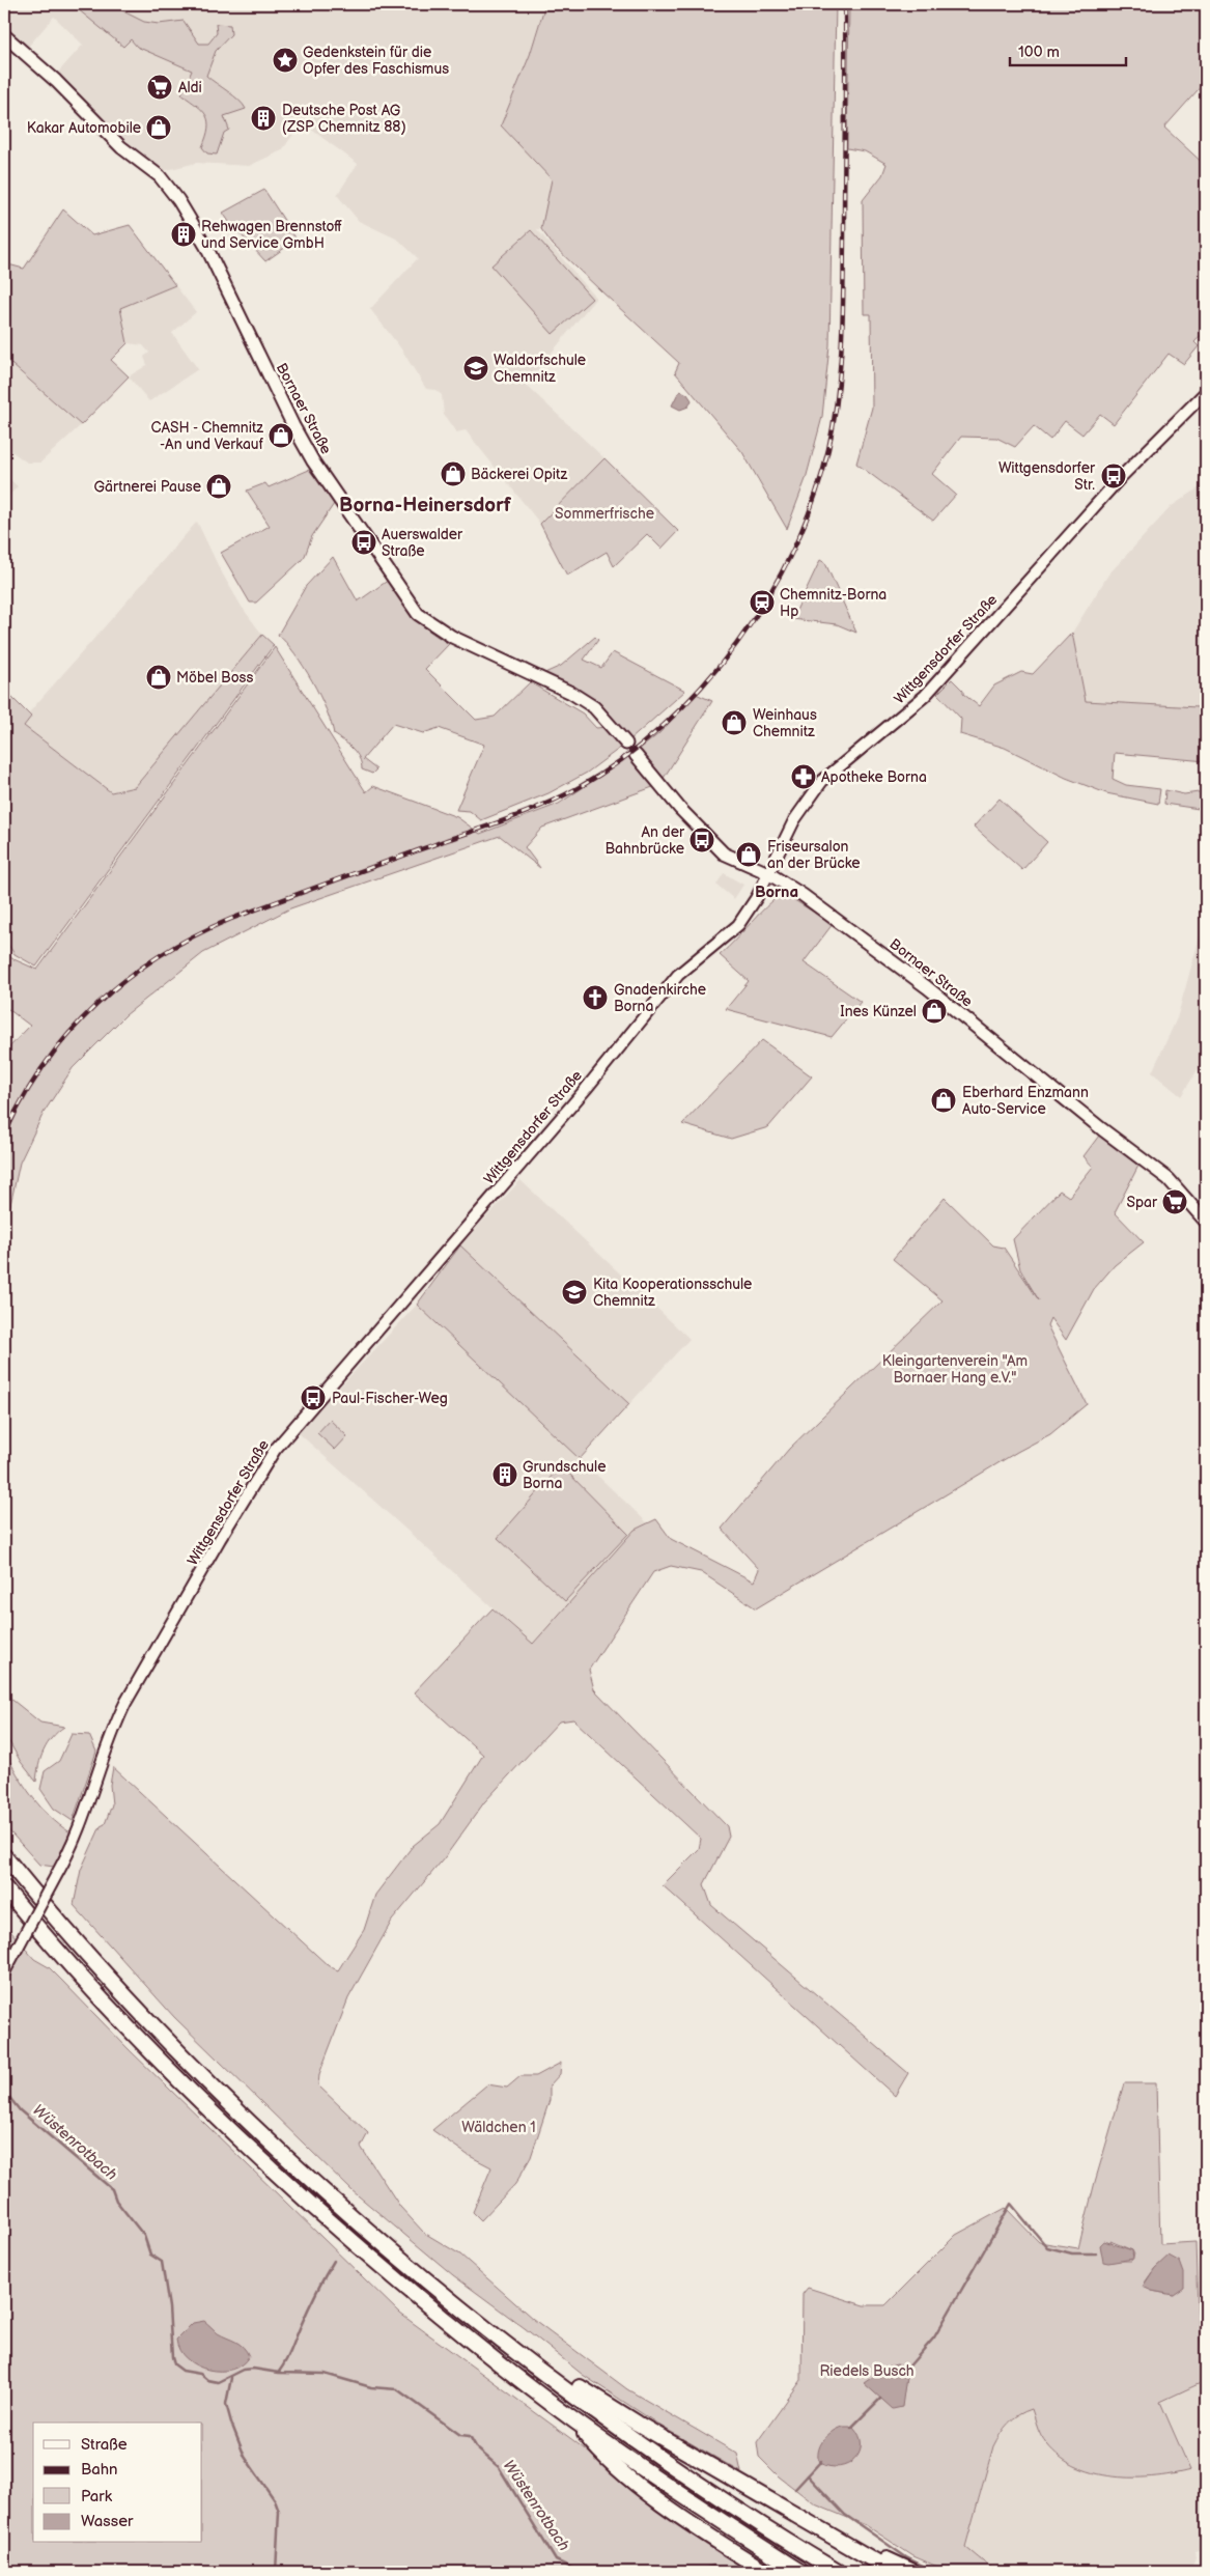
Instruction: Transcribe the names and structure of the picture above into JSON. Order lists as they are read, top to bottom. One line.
{"streets":{"main road":["Bornaer Straße"],"street":["Wittgensdorfer Straße"]},"crossings":[["Bornaer Straße","Wittgensdorfer Straße"]],"districts":["Borna-Heinersdorf","Borna"],"water":["Wüstenrotbach"],"parks":["Sommerfrische","Kleingartenverein \"Am Bornaer Hang e.V.\"","Wäldchen 1","Riedels Busch"],"places":{"place":["Gedenkstein für die Opfer des Faschismus"],"supermarket":["Aldi","Spar"],"building":["Deutsche Post AG (ZSP Chemnitz 88)","Rehwagen Brennstoff und Service GmbH","Grundschule Borna"],"shop":["Kakar Automobile","CASH - Chemnitz -An und Verkauf","Bäckerei Opitz","Gärtnerei Pause","Möbel Boss","Weinhaus Chemnitz","Friseursalon an der Brücke","Ines Künzel","Eberhard Enzmann Auto-Service"],"school or university":["Waldorfschule Chemnitz","Kita Kooperationsschule Chemnitz"],"bus stop":["Wittgensdorfer Str.","Auerswalder Straße","An der Bahnbrücke","Paul-Fischer-Weg"],"station":["Chemnitz-Borna Hp"],"pharmacy":["Apotheke Borna"],"church":["Gnadenkirche Borna"]},"legend":["Straße","Bahn","Park","Wasser"],"scale_bar":"100 m"}
